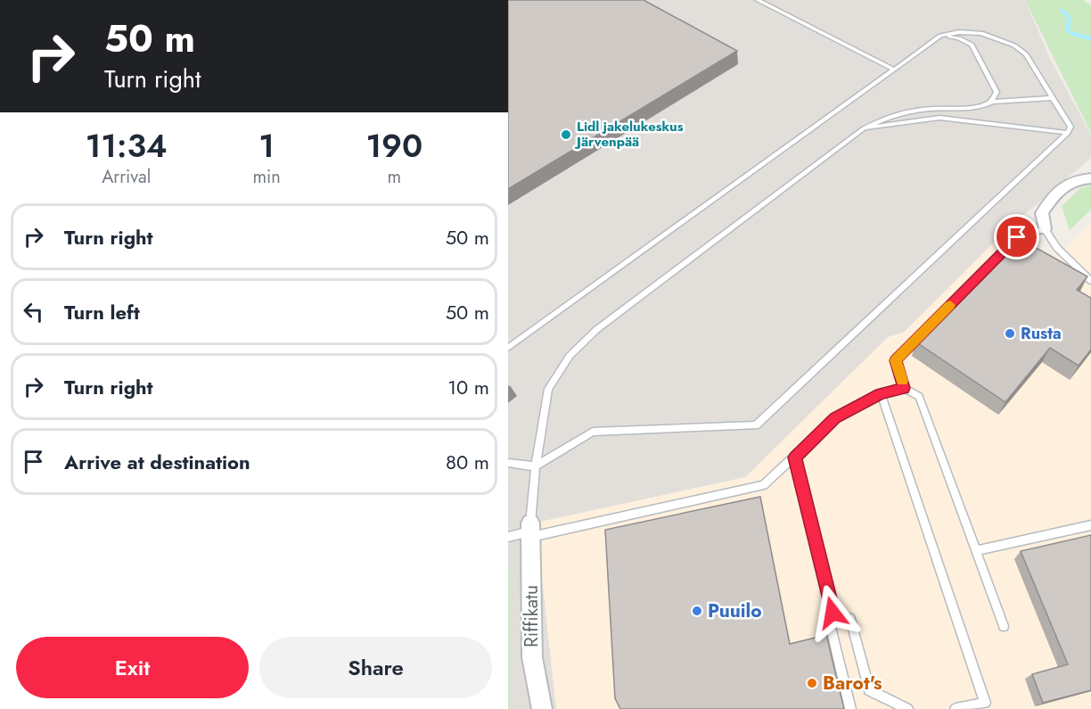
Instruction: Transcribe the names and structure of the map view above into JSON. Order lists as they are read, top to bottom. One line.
{"streets":{"street":["Riffikatu"]},"places":["Lidl jakelukeskus Järvenpää","Rusta","Puuilo","Barot's"],"page":{"turn":["50 m","Turn right"],"eta":["11:34","Arrival","1","min","190","m"],"list":[{"name":"Turn right","value":"50 m"},{"name":"Turn left","value":"50 m"},{"name":"Turn right","value":"10 m"},{"name":"Arrive at destination","value":"80 m"}],"buttons":["Exit","Share"]}}
